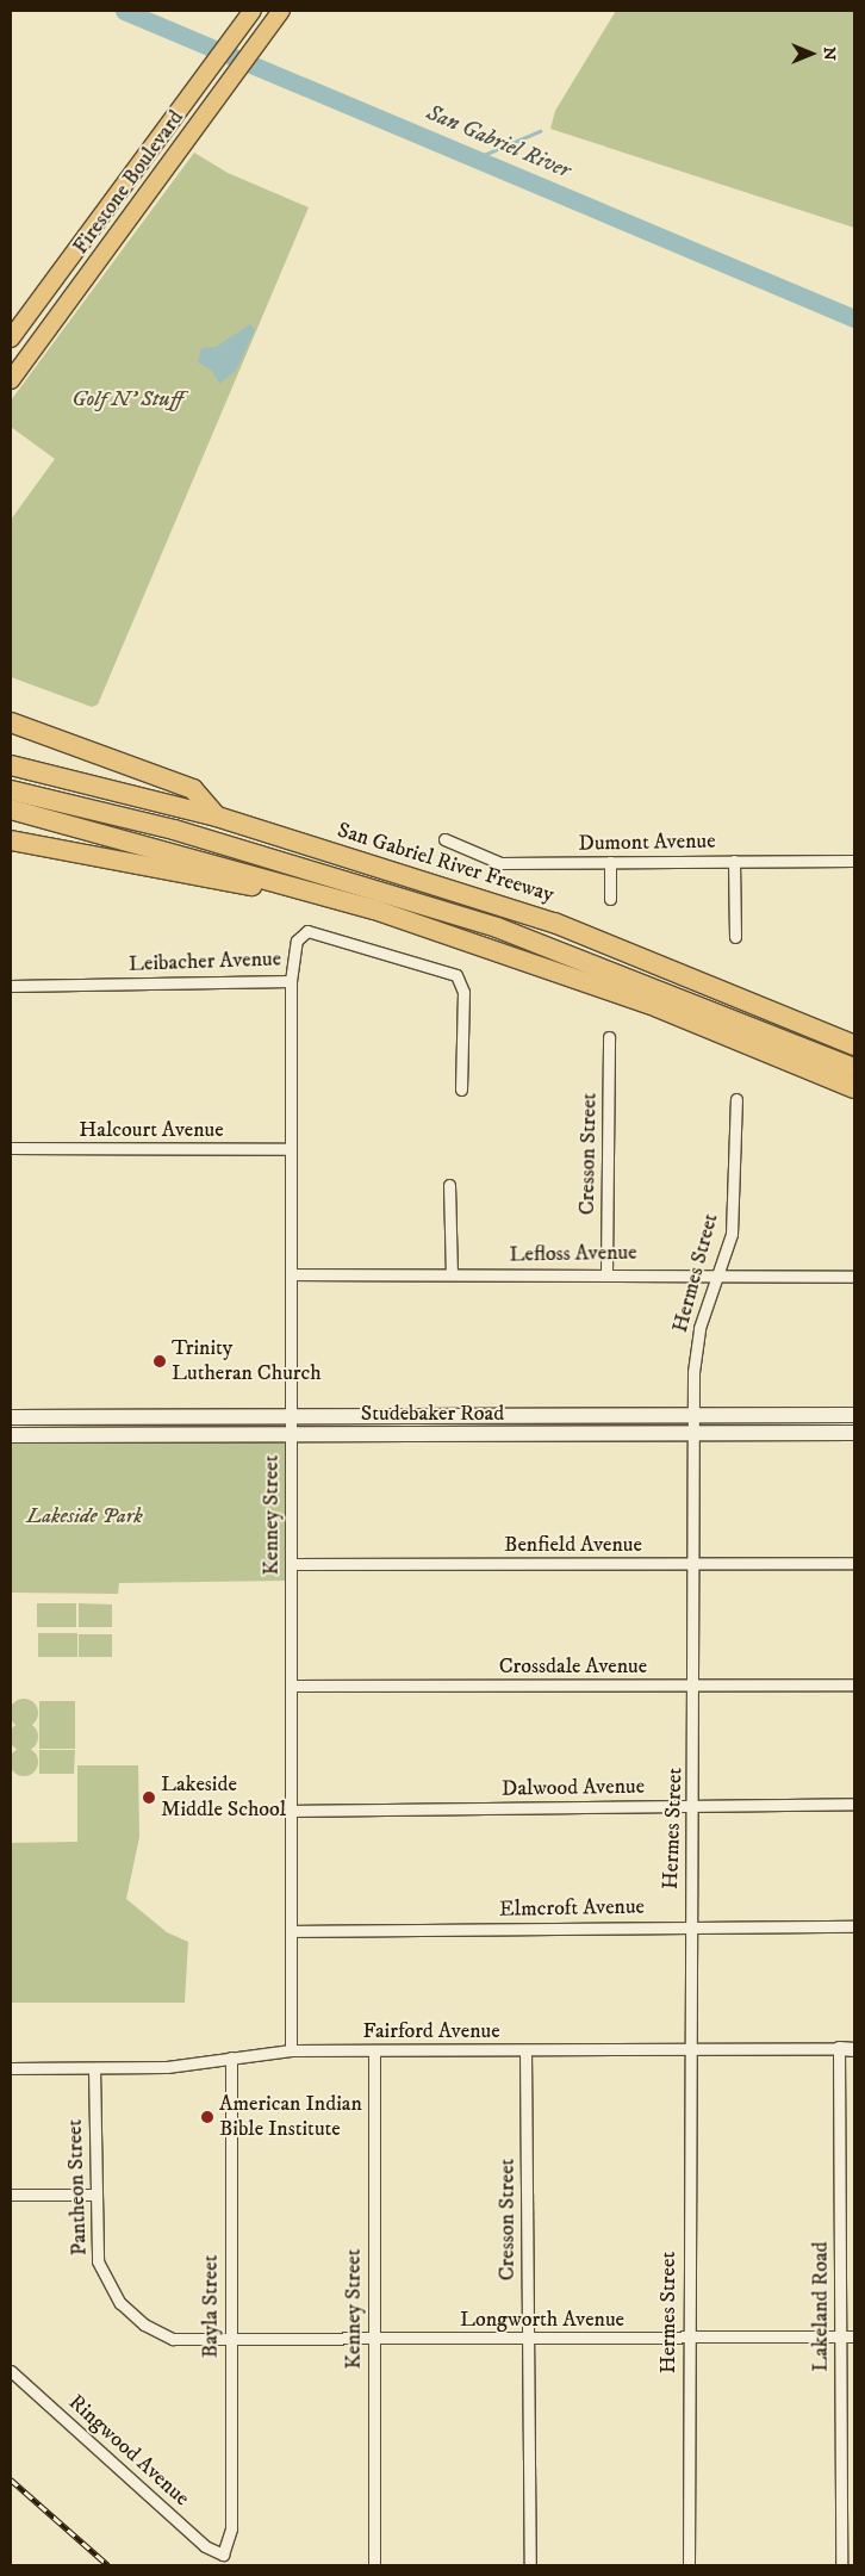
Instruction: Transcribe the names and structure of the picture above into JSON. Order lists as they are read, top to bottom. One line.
{"streets":{"highway":["San Gabriel River Freeway"],"main road":["Firestone Boulevard","Studebaker Road"],"street":["Dumont Avenue","Leibacher Avenue","Halcourt Avenue","Cresson Street","Lefloss Avenue","Hermes Street","Kenney Street","Benfield Avenue","Crossdale Avenue","Dalwood Avenue","Elmcroft Avenue","Fairford Avenue","Pantheon Street","Bayla Street","Lakeland Road","Longworth Avenue","Ringwood Avenue"]},"crossings":[["Leibacher Avenue","Kenney Street"],["Halcourt Avenue","Kenney Street"],["Cresson Street","Lefloss Avenue"],["Cresson Street","Fairford Avenue"],["Cresson Street","Longworth Avenue"],["Lefloss Avenue","Hermes Street"],["Lefloss Avenue","Kenney Street"],["Hermes Street","Studebaker Road"],["Hermes Street","Benfield Avenue"],["Hermes Street","Crossdale Avenue"],["Hermes Street","Dalwood Avenue"],["Hermes Street","Elmcroft Avenue"],["Hermes Street","Fairford Avenue"],["Hermes Street","Longworth Avenue"],["Studebaker Road","Kenney Street"],["Kenney Street","Benfield Avenue"],["Kenney Street","Crossdale Avenue"],["Kenney Street","Dalwood Avenue"],["Kenney Street","Elmcroft Avenue"],["Kenney Street","Fairford Avenue"],["Kenney Street","Longworth Avenue"],["Fairford Avenue","Pantheon Street"],["Fairford Avenue","Bayla Street"],["Fairford Avenue","Lakeland Road"],["Pantheon Street","Longworth Avenue"],["Bayla Street","Longworth Avenue"],["Bayla Street","Ringwood Avenue"],["Lakeland Road","Longworth Avenue"]],"water":["San Gabriel River"],"parks":["Golf N' Stuff","Lakeside Park"],"places":["Trinity Lutheran Church","Lakeside Middle School","American Indian Bible Institute"],"north":"right"}
